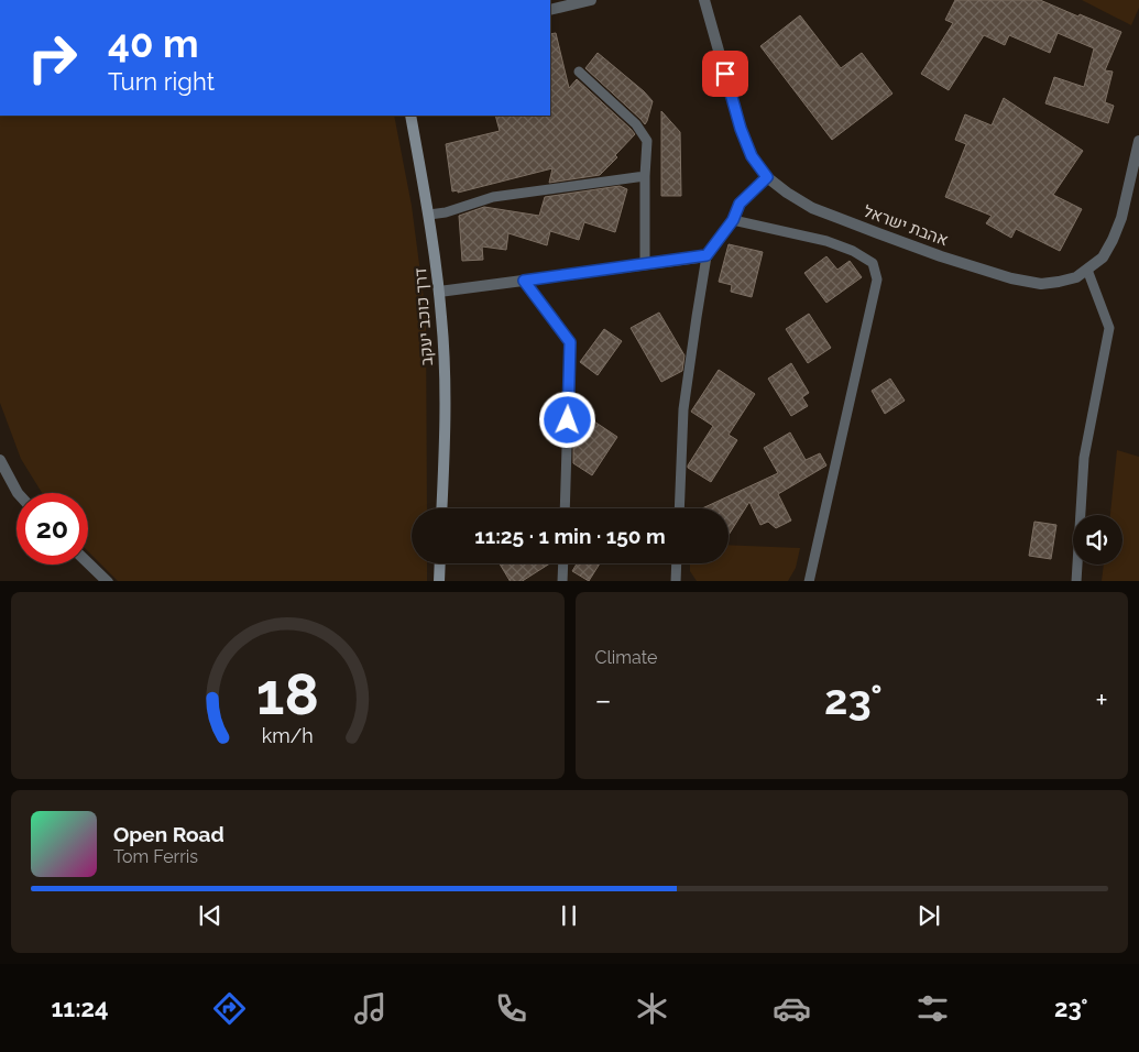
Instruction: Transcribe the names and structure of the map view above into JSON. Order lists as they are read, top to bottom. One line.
{"streets":{"street":["אהבת ישראל","דרך כוכב יעקב"]},"page":{"turn":["40 m","Turn right"],"limit":"20","trip":"11:25 · 1 min · 150 m","tile":"Climate","heat":["−","23°","+"],"song":["Open Road","Tom Ferris"],"tabs":["11:24","23°"],"gauge":["18","km/h"]}}
